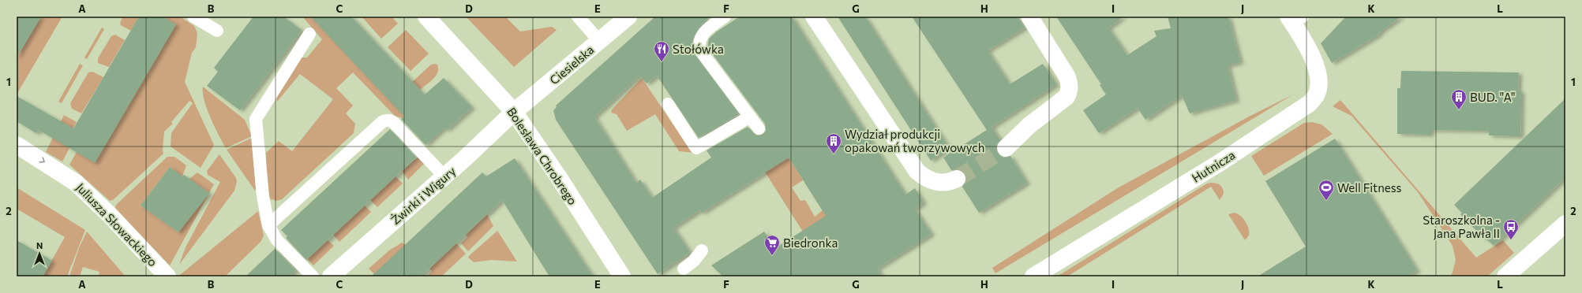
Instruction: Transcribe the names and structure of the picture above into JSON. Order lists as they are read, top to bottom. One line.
{"streets":{"street":["Ciesielska","Bolesława Chrobrego","Hutnicza","Żwirki i Wigury","Juliusza Słowackiego"]},"crossings":[["Ciesielska","Bolesława Chrobrego"],["Ciesielska","Żwirki i Wigury"],["Bolesława Chrobrego","Żwirki i Wigury"]],"one_way":["Juliusza Słowackiego"],"places":{"restaurant":["Stołówka"],"building":["BUD. \"A\"","Wydział produkcji opakowań tworzywowych"],"sports":["Well Fitness"],"bus stop":["Staroszkolna - Jana Pawła II"],"supermarket":["Biedronka"]},"north":"top","grid":{"columns":["A","B","C","D","E","F","G","H","I","J","K","L"],"rows":["1","2"]}}
